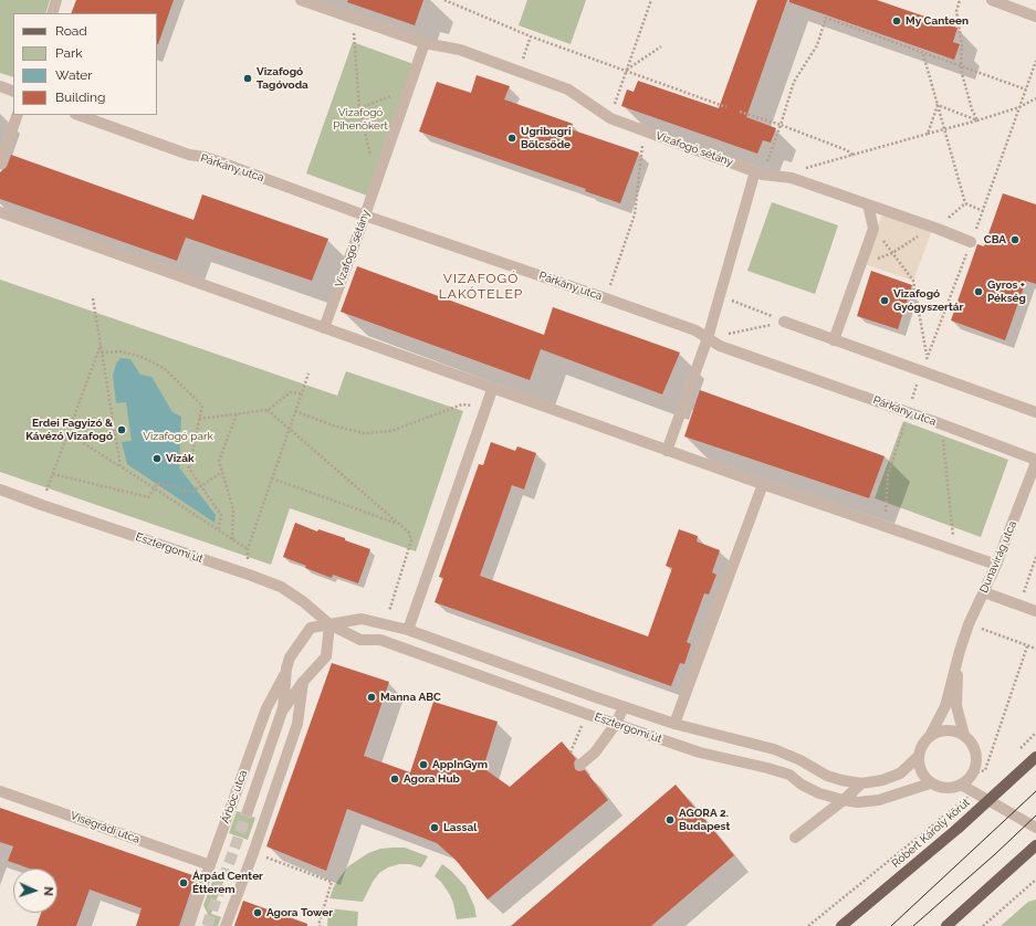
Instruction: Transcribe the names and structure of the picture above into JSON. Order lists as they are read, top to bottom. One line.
{"streets":{"main road":["Róbert Károly körút"],"street":["Vizafogó sétány","Párkány utca","Esztergomi út","Dunavirág utca","Árbóc utca","Visegrádi utca"]},"crossings":[["Vizafogó sétány","Párkány utca"],["Párkány utca","Dunavirág utca"],["Esztergomi út","Dunavirág utca"],["Esztergomi út","Árbóc utca"],["Árbóc utca","Visegrádi utca"]],"districts":["VIZAFOGÓ LAKÓTELEP"],"parks":["Vizafogó Pihenőkert","Vizafogó park"],"places":["My Canteen","Vizafogó Tagóvoda","Ugribugri Bölcsőde","CBA","Gyros + Pékség","Vizafogó Gyógyszertár","Erdei Fagyizó & Kávézó Vizafogó","Vizák","Manna ABC","AppInGym","Agora Hub","AGORA 2. Budapest","Lassal","Árpád Center Étterem","Agora Tower"],"legend":["Road","Park","Water","Building"],"north":"right"}
